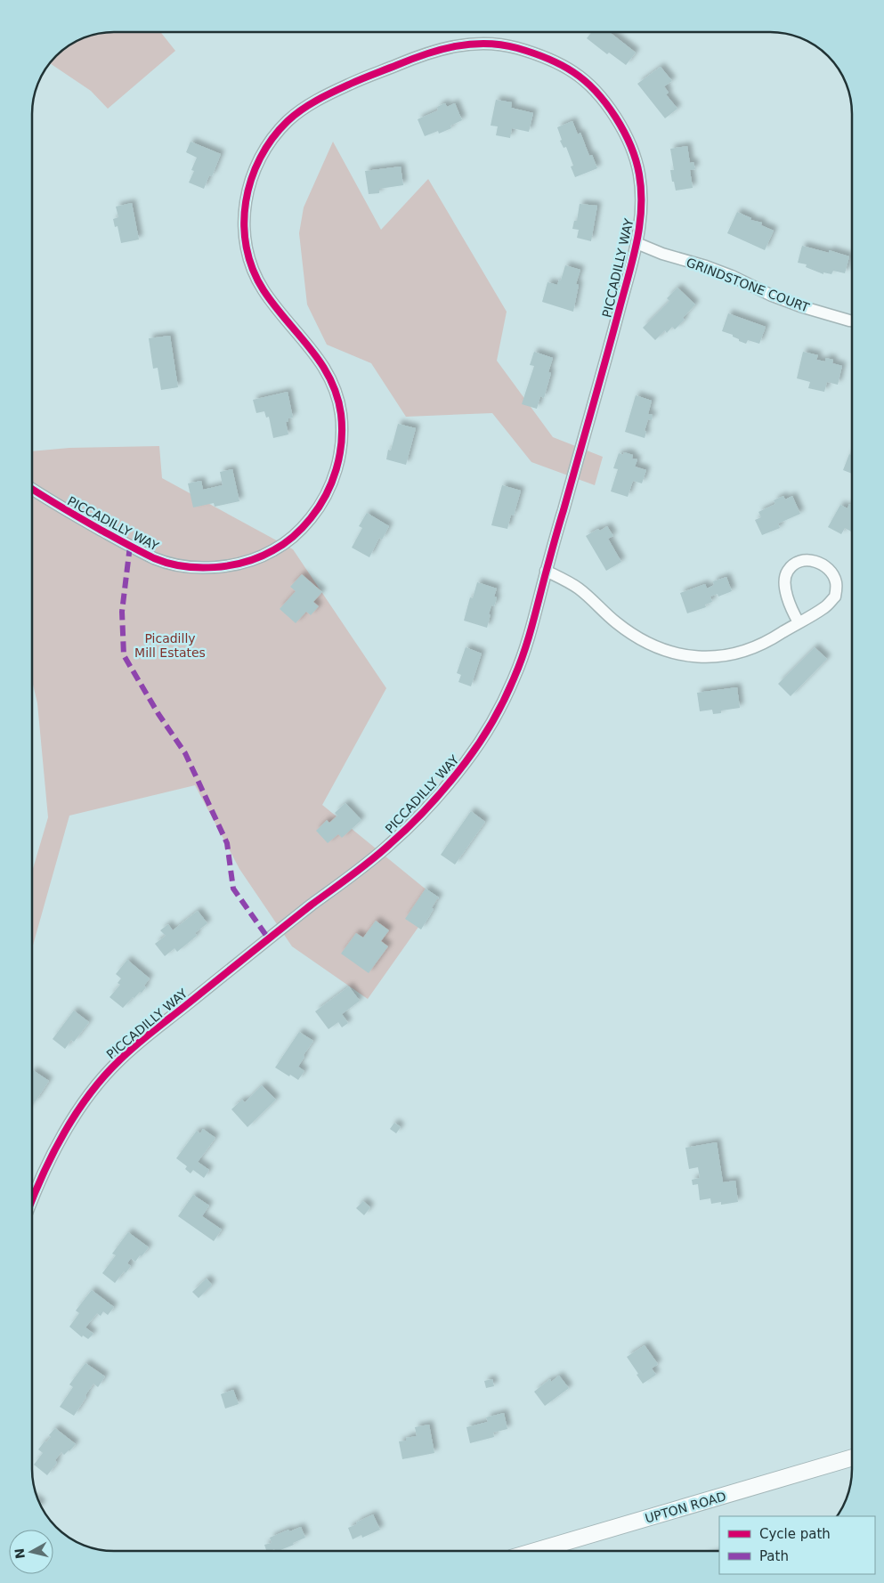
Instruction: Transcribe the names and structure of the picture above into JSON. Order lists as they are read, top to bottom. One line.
{"streets":{"main road":["UPTON ROAD"],"street":["PICCADILLY WAY","GRINDSTONE COURT"]},"crossings":[["PICCADILLY WAY","GRINDSTONE COURT"]],"parks":["Picadilly Mill Estates"],"legend":["Cycle path","Path"],"north":"left"}
